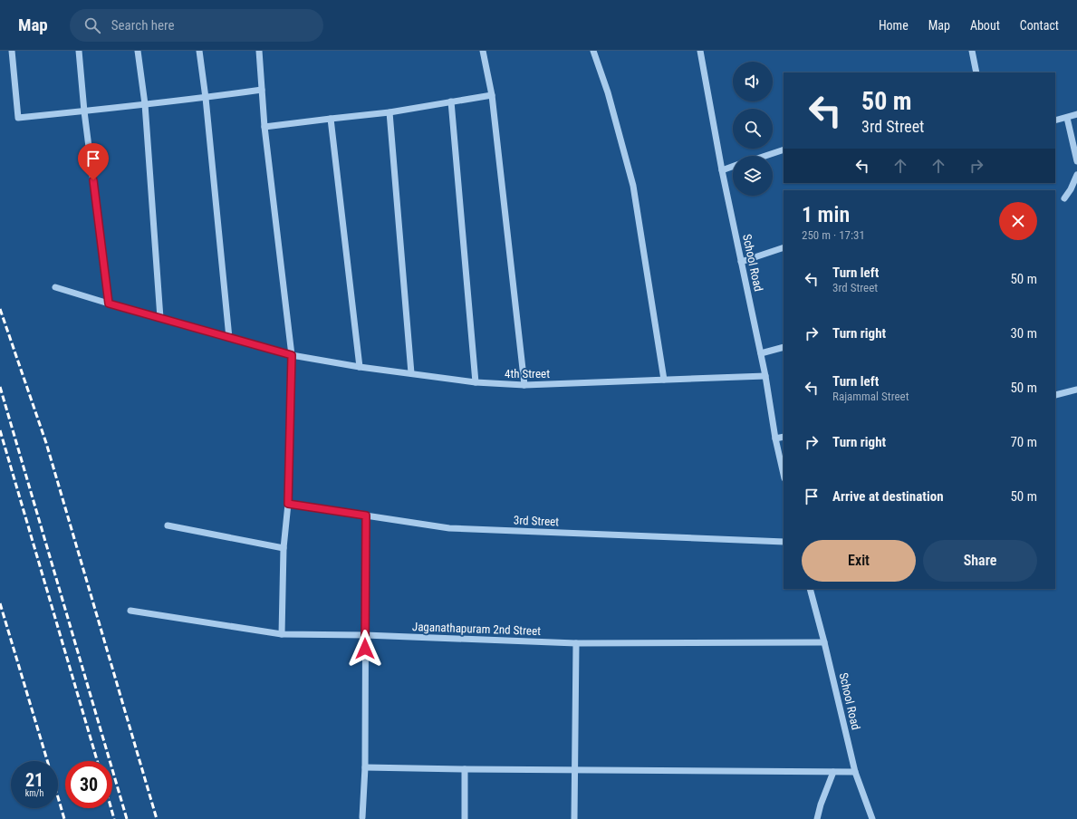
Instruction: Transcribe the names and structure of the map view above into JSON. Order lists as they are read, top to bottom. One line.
{"streets":{"street":["School Road","4th Street","3rd Street","Jaganathapuram 2nd Street"]},"crossings":[["School Road","4th Street"],["School Road","Jaganathapuram 2nd Street"]],"page":{"header":"Map","search":"Search here","nav":["Home","Map","About","Contact"],"turn":["50 m","3rd Street"],"heading":["1 min","250 m · 17:31"],"list":[{"name":"Turn left","note":"3rd Street","value":"50 m"},{"name":"Turn right","value":"30 m"},{"name":"Turn left","note":"Rajammal Street","value":"50 m"},{"name":"Turn right","value":"70 m"},{"name":"Arrive at destination","value":"50 m"}],"buttons":["Exit","Share"],"speed":"21 km/h","limit":"30"}}
